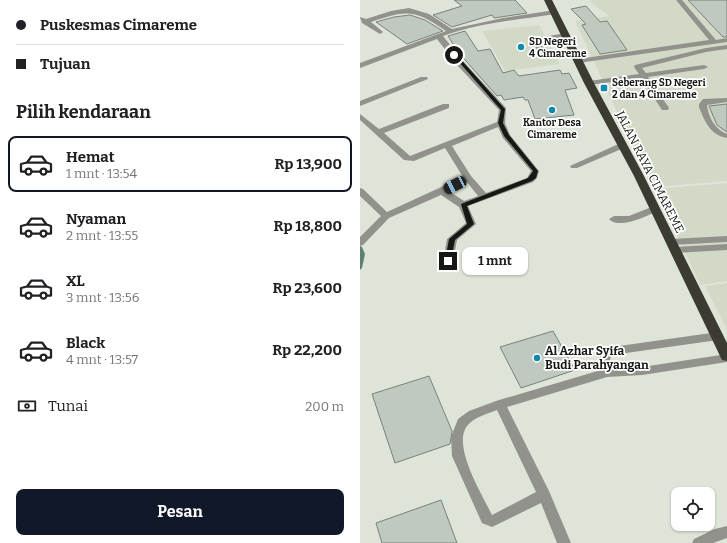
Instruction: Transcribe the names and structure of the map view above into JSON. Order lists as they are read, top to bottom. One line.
{"streets":{"highway":["JALAN RAYA CIMAREME"]},"places":{"other":["SD Negeri 4 Cimareme","Kantor Desa Cimareme","Al Azhar Syifa Budi Parahyangan"],"transit":["Seberang SD Negeri 2 dan 4 Cimareme"]},"page":{"banner":["Puskesmas Cimareme","Tujuan"],"heading":"Pilih kendaraan","list":[{"name":"Hemat","note":"1 mnt · 13:54","value":"Rp 13,900"},{"name":"Nyaman","note":"2 mnt · 13:55","value":"Rp 18,800"},{"name":"XL","note":"3 mnt · 13:56","value":"Rp 23,600"},{"name":"Black","note":"4 mnt · 13:57","value":"Rp 22,200"}],"bubble":"1 mnt","pay":["Tunai","200 m"],"buttons":"Pesan"}}
